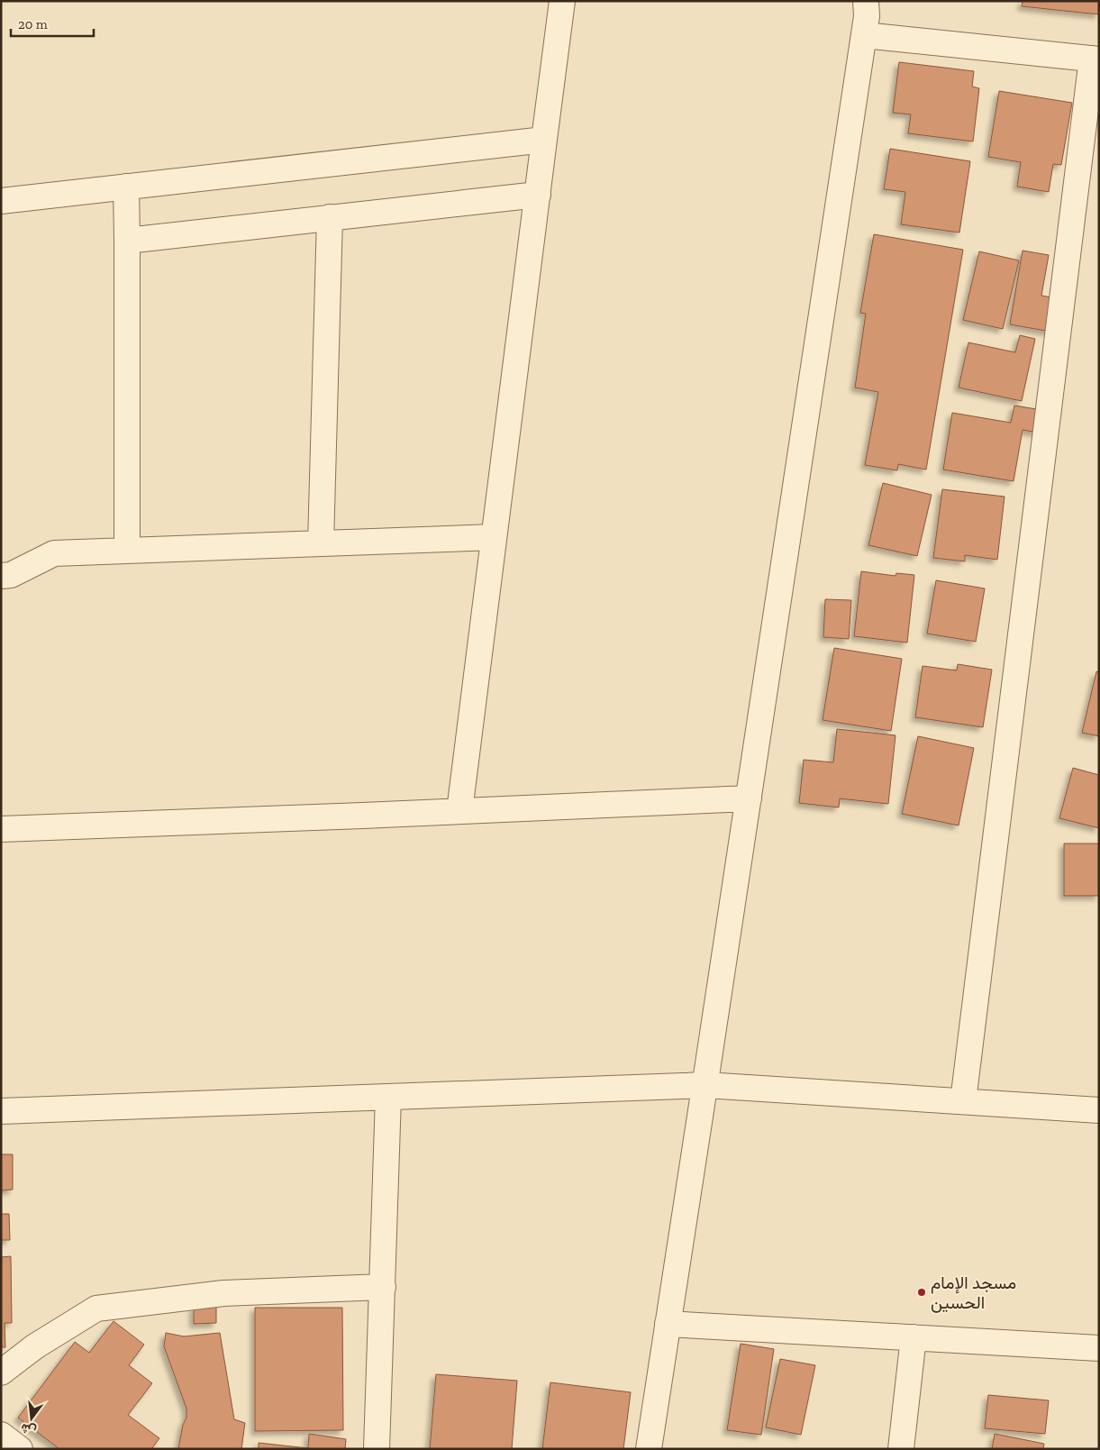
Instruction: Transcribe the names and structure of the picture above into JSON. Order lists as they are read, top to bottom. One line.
{"places":["مسجد الإمام الحسين"],"scale_bar":"20 m","north":"bottom"}
